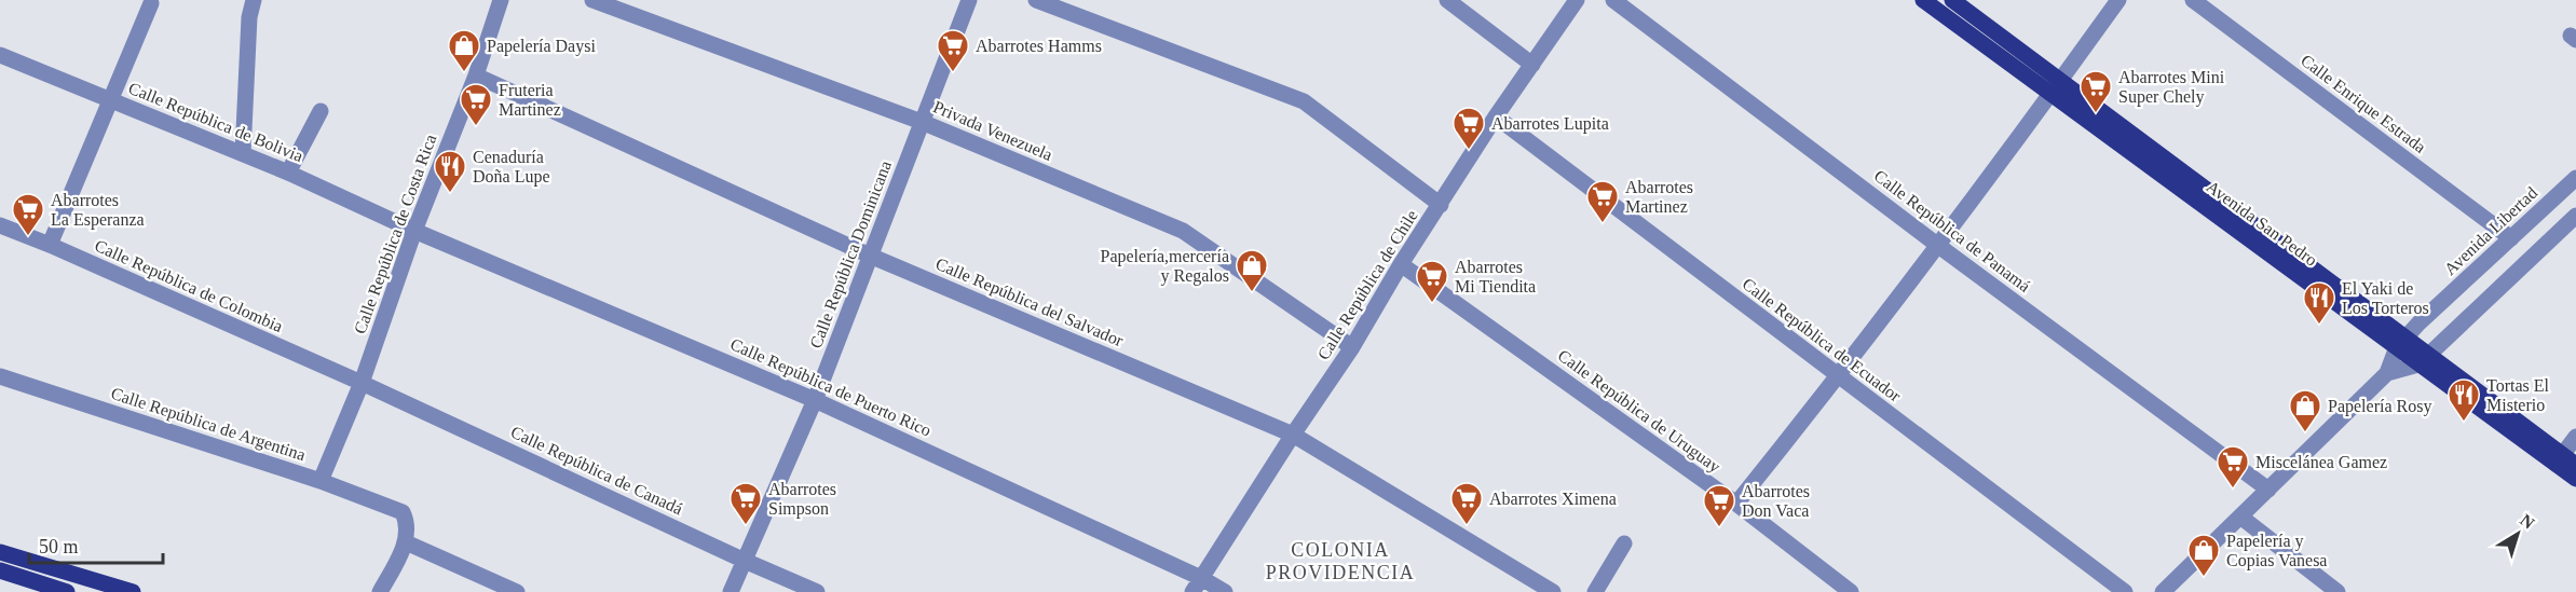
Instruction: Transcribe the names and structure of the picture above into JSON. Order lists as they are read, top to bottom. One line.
{"streets":{"main road":["Avenida San Pedro"],"street":["Calle Enrique Estrada","Calle República de Bolivia","Privada Venezuela","Calle República de Panamá","Avenida Libertad","Calle República de Costa Rica","Calle República Dominicana","Calle República de Chile","Calle República de Colombia","Calle República del Salvador","Calle República de Ecuador","Calle República de Puerto Rico","Calle República de Uruguay","Calle República de Argentina","Calle República de Canadá"]},"crossings":[["Calle Enrique Estrada","Avenida Libertad"],["Calle República de Bolivia","Calle República de Costa Rica"],["Calle República de Bolivia","Calle República de Puerto Rico"],["Privada Venezuela","Calle República Dominicana"],["Privada Venezuela","Calle República de Chile"],["Avenida San Pedro","Avenida Libertad"],["Calle República de Panamá","Avenida Libertad"],["Calle República de Costa Rica","Calle República de Colombia"],["Calle República de Costa Rica","Calle República del Salvador"],["Calle República de Costa Rica","Calle República de Puerto Rico"],["Calle República de Costa Rica","Calle República de Argentina"],["Calle República de Costa Rica","Calle República de Canadá"],["Calle República Dominicana","Calle República del Salvador"],["Calle República Dominicana","Calle República de Puerto Rico"],["Calle República Dominicana","Calle República de Canadá"],["Calle República de Chile","Calle República del Salvador"],["Calle República de Chile","Calle República de Ecuador"],["Calle República de Chile","Calle República de Puerto Rico"],["Calle República de Chile","Calle República de Uruguay"],["Calle República de Colombia","Calle República de Canadá"]],"districts":["COLONIA PROVIDENCIA"],"places":{"shop":["Papelería Daysi","Papelería,mercería y Regalos","Papelería Rosy","Papelería y Copias Vanesa"],"supermarket":["Abarrotes Hamms","Abarrotes Mini Super Chely","Fruteria Martinez","Abarrotes Lupita","Abarrotes Martinez","Abarrotes La Esperanza","Abarrotes Mi Tiendita","Miscelánea Gamez","Abarrotes Simpson","Abarrotes Ximena","Abarrotes Don Vaca"],"restaurant":["Cenaduría Doña Lupe","El Yaki de Los Torteros","Tortas El Misterio"]},"scale_bar":"50 m","north":"top right"}
